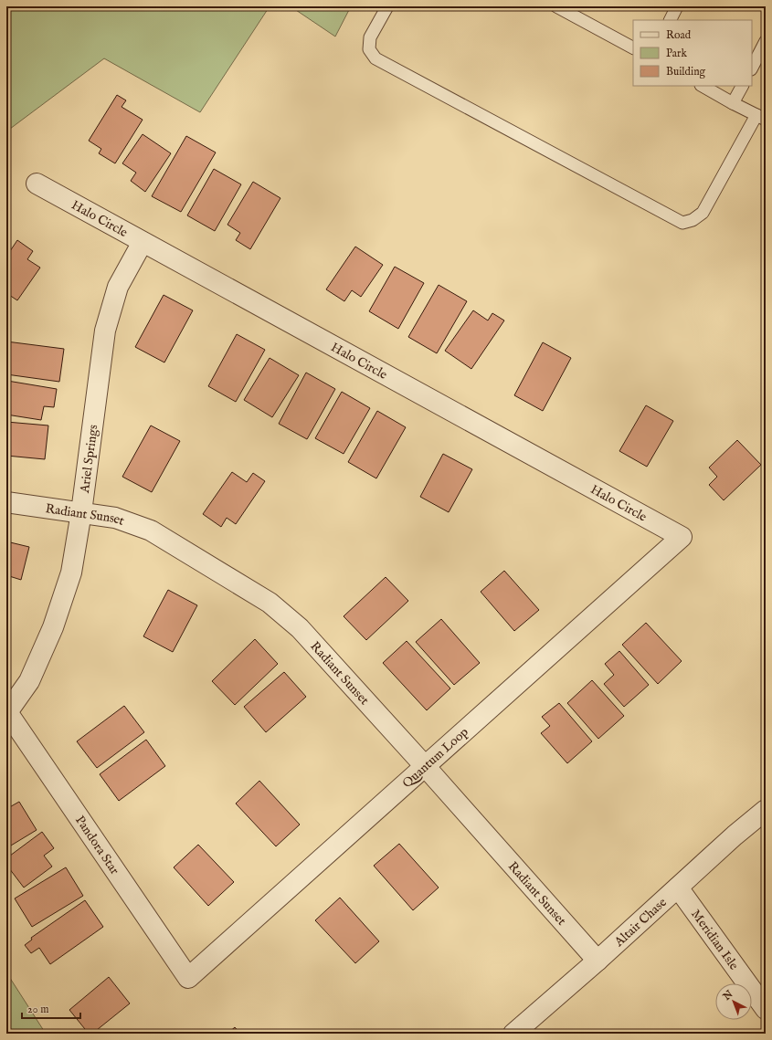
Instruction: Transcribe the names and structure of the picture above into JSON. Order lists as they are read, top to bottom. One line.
{"streets":{"street":["Halo Circle","Ariel Springs","Radiant Sunset","Quantum Loop","Pandora Star","Altair Chase","Meridian Isle"]},"crossings":[["Halo Circle","Ariel Springs"],["Halo Circle","Quantum Loop"],["Ariel Springs","Radiant Sunset"],["Ariel Springs","Pandora Star"],["Radiant Sunset","Quantum Loop"],["Radiant Sunset","Altair Chase"],["Quantum Loop","Pandora Star"],["Altair Chase","Meridian Isle"]],"legend":["Road","Park","Building"],"scale_bar":"20 m","north":"top left"}
